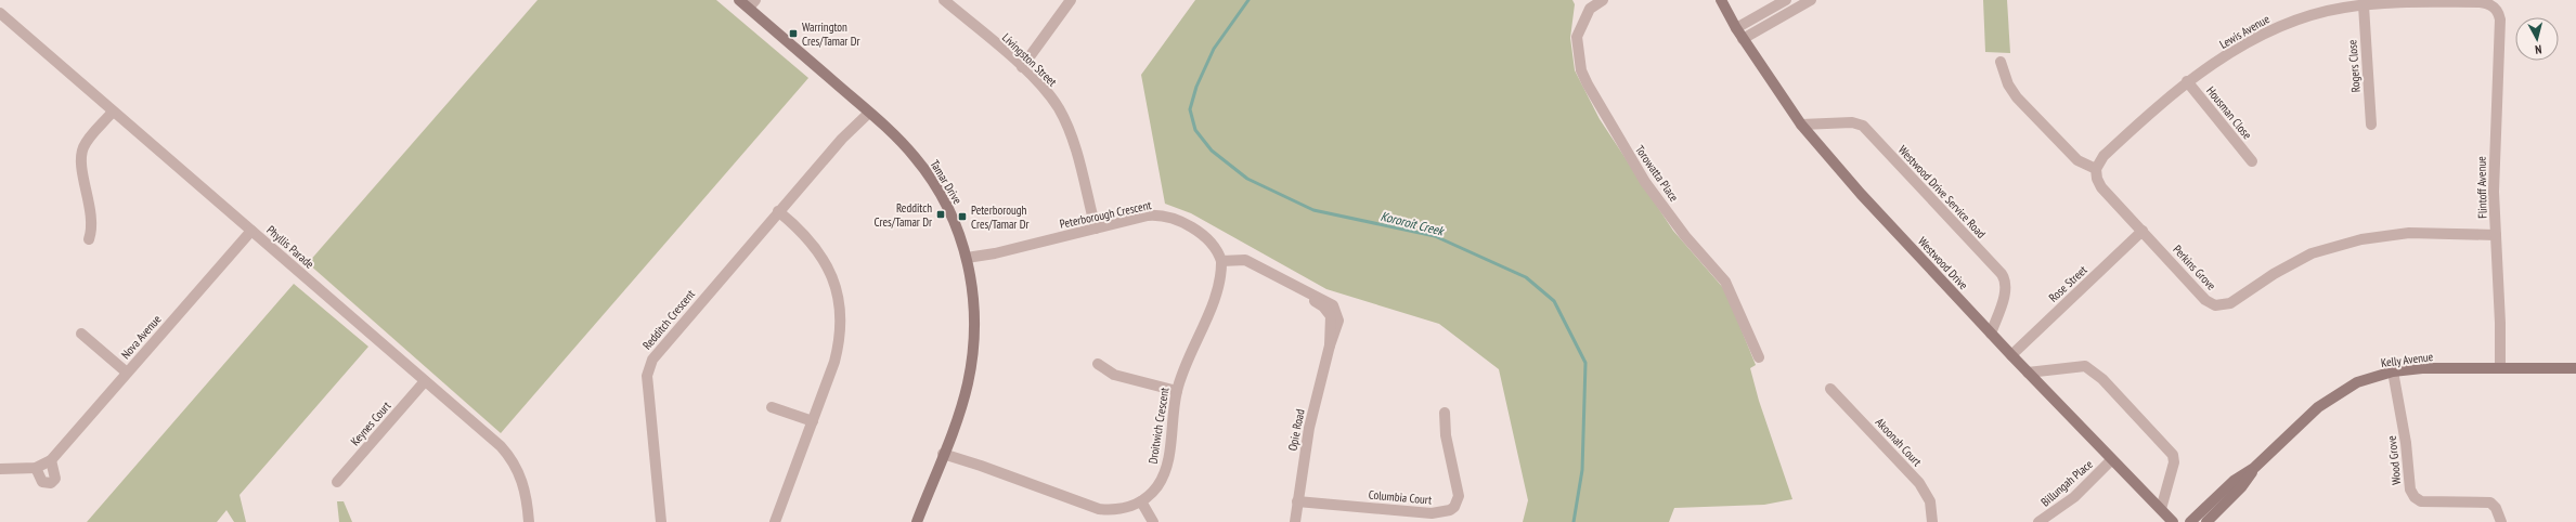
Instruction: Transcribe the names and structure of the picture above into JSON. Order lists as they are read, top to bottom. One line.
{"streets":{"street":["Lewis Avenue","Livingston Street","Rogers Close","Housman Close","Torowatta Place","Tamar Drive","Flintoff Avenue","Westwood Drive Service Road","Peterborough Crescent","Phyllis Parade","Westwood Drive","Perkins Grove","Rose Street","Redditch Crescent","Nova Avenue","Kelly Avenue","Keynes Court","Droitwich Crescent","Opie Road","Akoonah Court","Wood Grove","Billungah Place","Columbia Court"]},"crossings":[["Lewis Avenue","Rogers Close"],["Lewis Avenue","Housman Close"],["Lewis Avenue","Flintoff Avenue"],["Lewis Avenue","Perkins Grove"],["Livingston Street","Peterborough Crescent"],["Tamar Drive","Peterborough Crescent"],["Tamar Drive","Redditch Crescent"],["Tamar Drive","Droitwich Crescent"],["Flintoff Avenue","Perkins Grove"],["Flintoff Avenue","Kelly Avenue"],["Westwood Drive Service Road","Westwood Drive"],["Peterborough Crescent","Droitwich Crescent"],["Peterborough Crescent","Opie Road"],["Phyllis Parade","Nova Avenue"],["Phyllis Parade","Keynes Court"],["Westwood Drive","Rose Street"],["Westwood Drive","Billungah Place"],["Perkins Grove","Rose Street"],["Kelly Avenue","Wood Grove"],["Droitwich Crescent","Opie Road"],["Opie Road","Columbia Court"]],"water":["Kororoit Creek"],"places":{"transit":["Warrington Cres/Tamar Dr","Redditch Cres/Tamar Dr","Peterborough Cres/Tamar Dr"]},"north":"bottom"}
